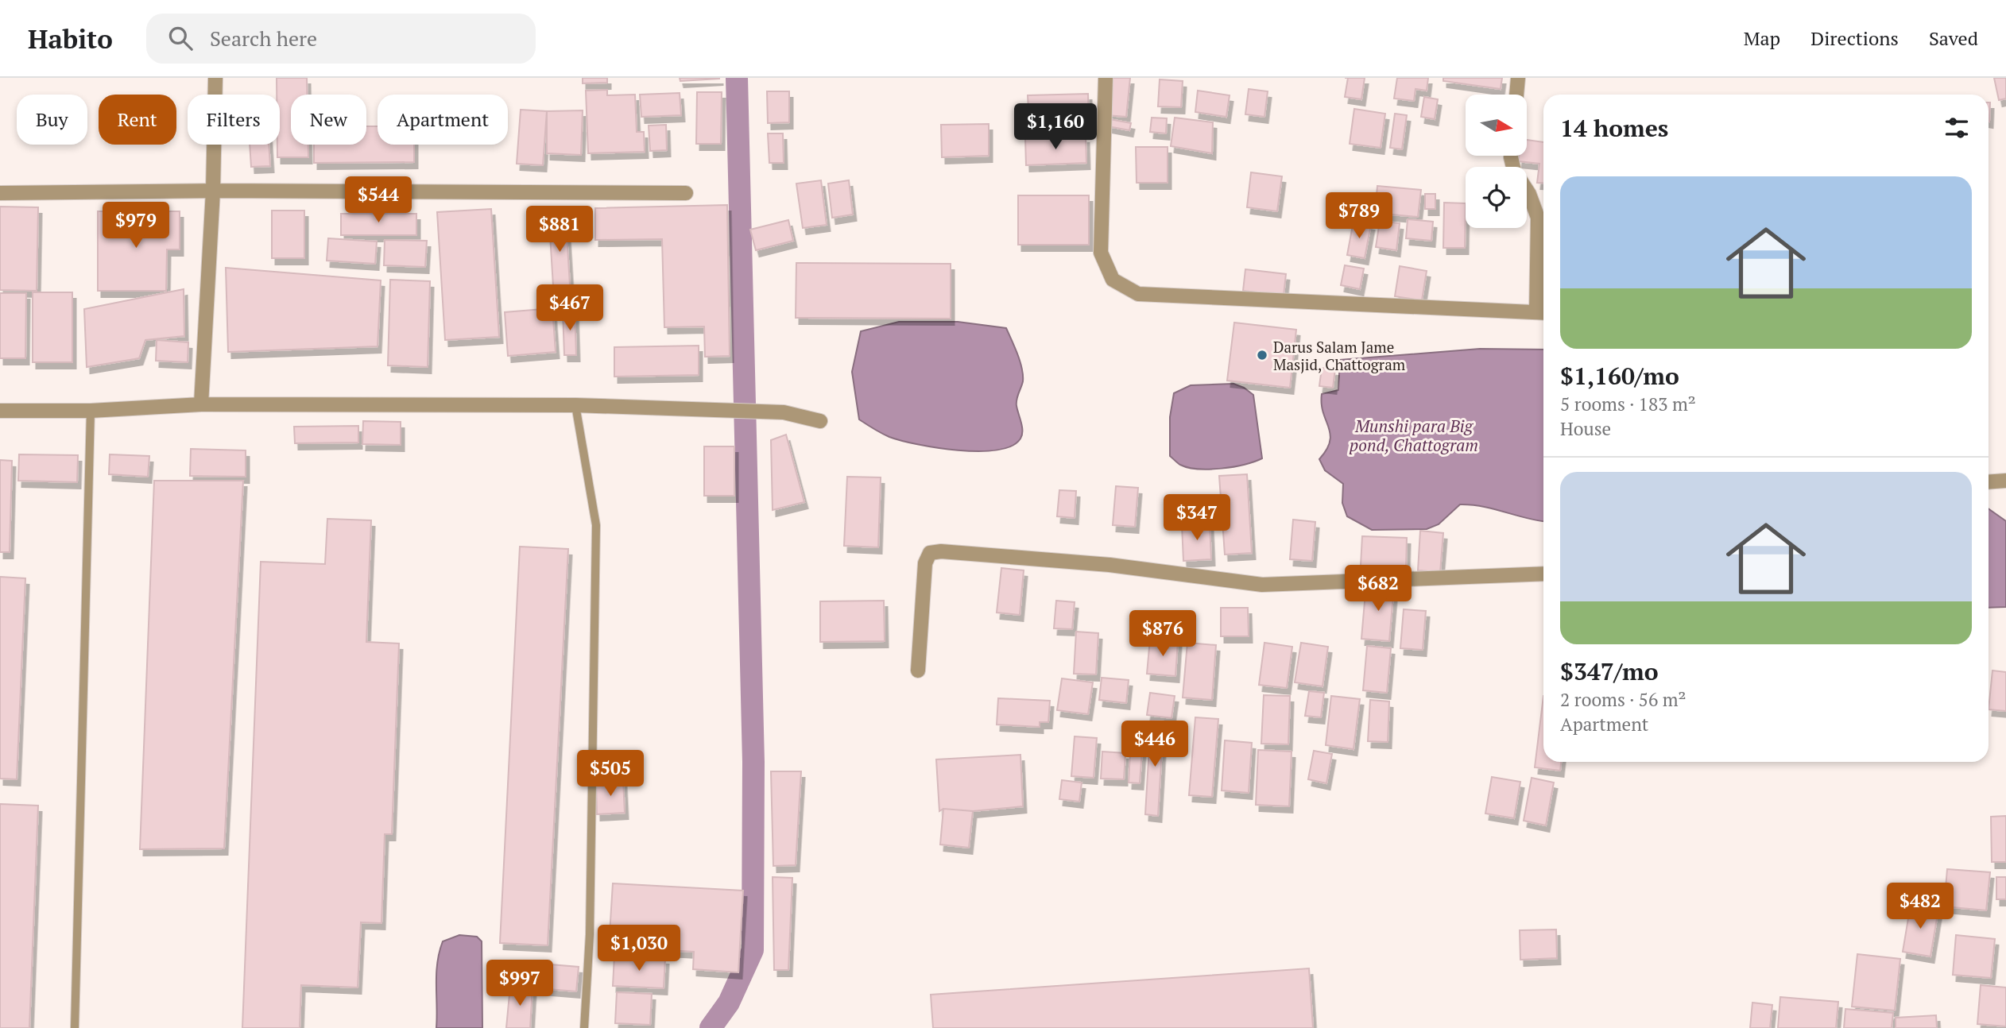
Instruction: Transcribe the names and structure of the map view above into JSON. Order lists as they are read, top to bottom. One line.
{"water":["Munshi para Big pond, Chattogram"],"places":["Darus Salam Jame Masjid, Chattogram"],"north":"right","page":{"header":"Habito","search":"Search here","nav":["Map","Directions","Saved"],"chip":["Buy","Rent","Filters","New","Apartment"],"heading":"14 homes","price":["$1,160","$544","$789","$979","$881","$467","$347","$682","$876","$446","$505","$482","$1,030","$997"],"list":[{"name":"$1,160/mo","note":"5 rooms · 183 m² · House"},{"name":"$347/mo","note":"2 rooms · 56 m² · Apartment"}]}}
